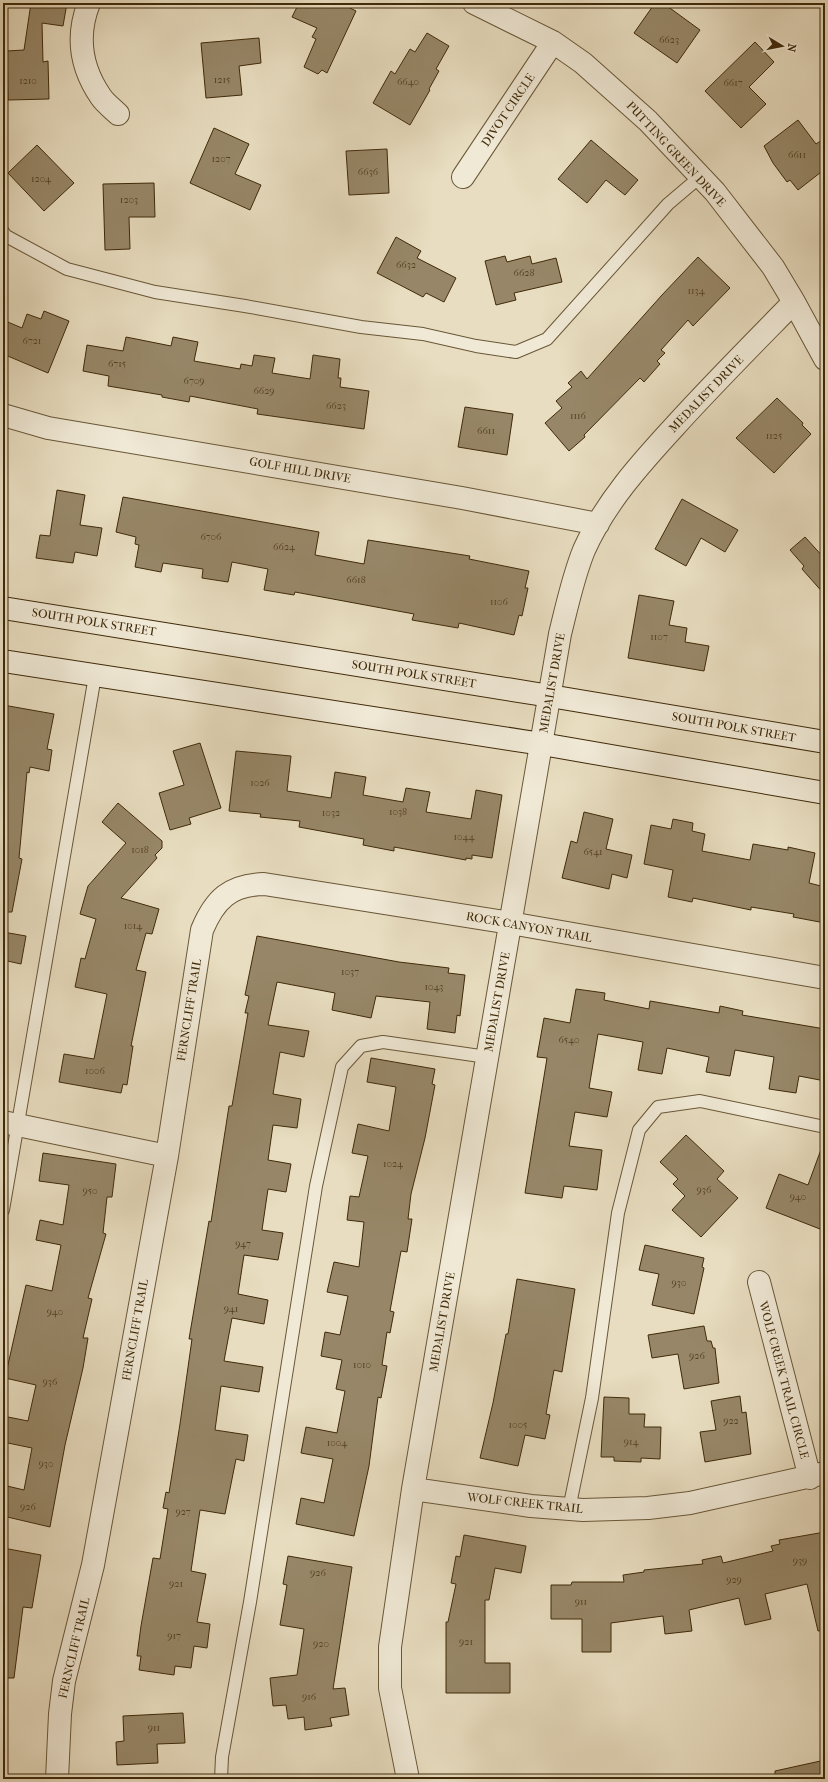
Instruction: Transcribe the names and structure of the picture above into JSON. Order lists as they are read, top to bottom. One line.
{"streets":{"street":["DIVOT CIRCLE","PUTTING GREEN DRIVE","MEDALIST DRIVE","GOLF HILL DRIVE","SOUTH POLK STREET","ROCK CANYON TRAIL","FERNCLIFF TRAIL","WOLF CREEK TRAIL CIRCLE","WOLF CREEK TRAIL"]},"crossings":[["DIVOT CIRCLE","PUTTING GREEN DRIVE"],["PUTTING GREEN DRIVE","MEDALIST DRIVE"],["MEDALIST DRIVE","GOLF HILL DRIVE"],["MEDALIST DRIVE","SOUTH POLK STREET"],["MEDALIST DRIVE","ROCK CANYON TRAIL"],["MEDALIST DRIVE","WOLF CREEK TRAIL"],["ROCK CANYON TRAIL","FERNCLIFF TRAIL"],["WOLF CREEK TRAIL CIRCLE","WOLF CREEK TRAIL"]],"house_numbers":["6623","1215","1210","6640","6617","6611","1207","6636","1204","1203","6632","6628","1134","6721","6715","6709","6629","6623","1116","6611","1125","6706","6624","6618","1106","1107","1026","1038","1032","1044","1018","6541","1014","1037","1043","6540","1006","1024","936","950","940","947","930","941","940","926","1010","936","922","1005","914","1004","930","926","927","939","926","929","921","911","917","921","920","916","911"],"north":"right"}
